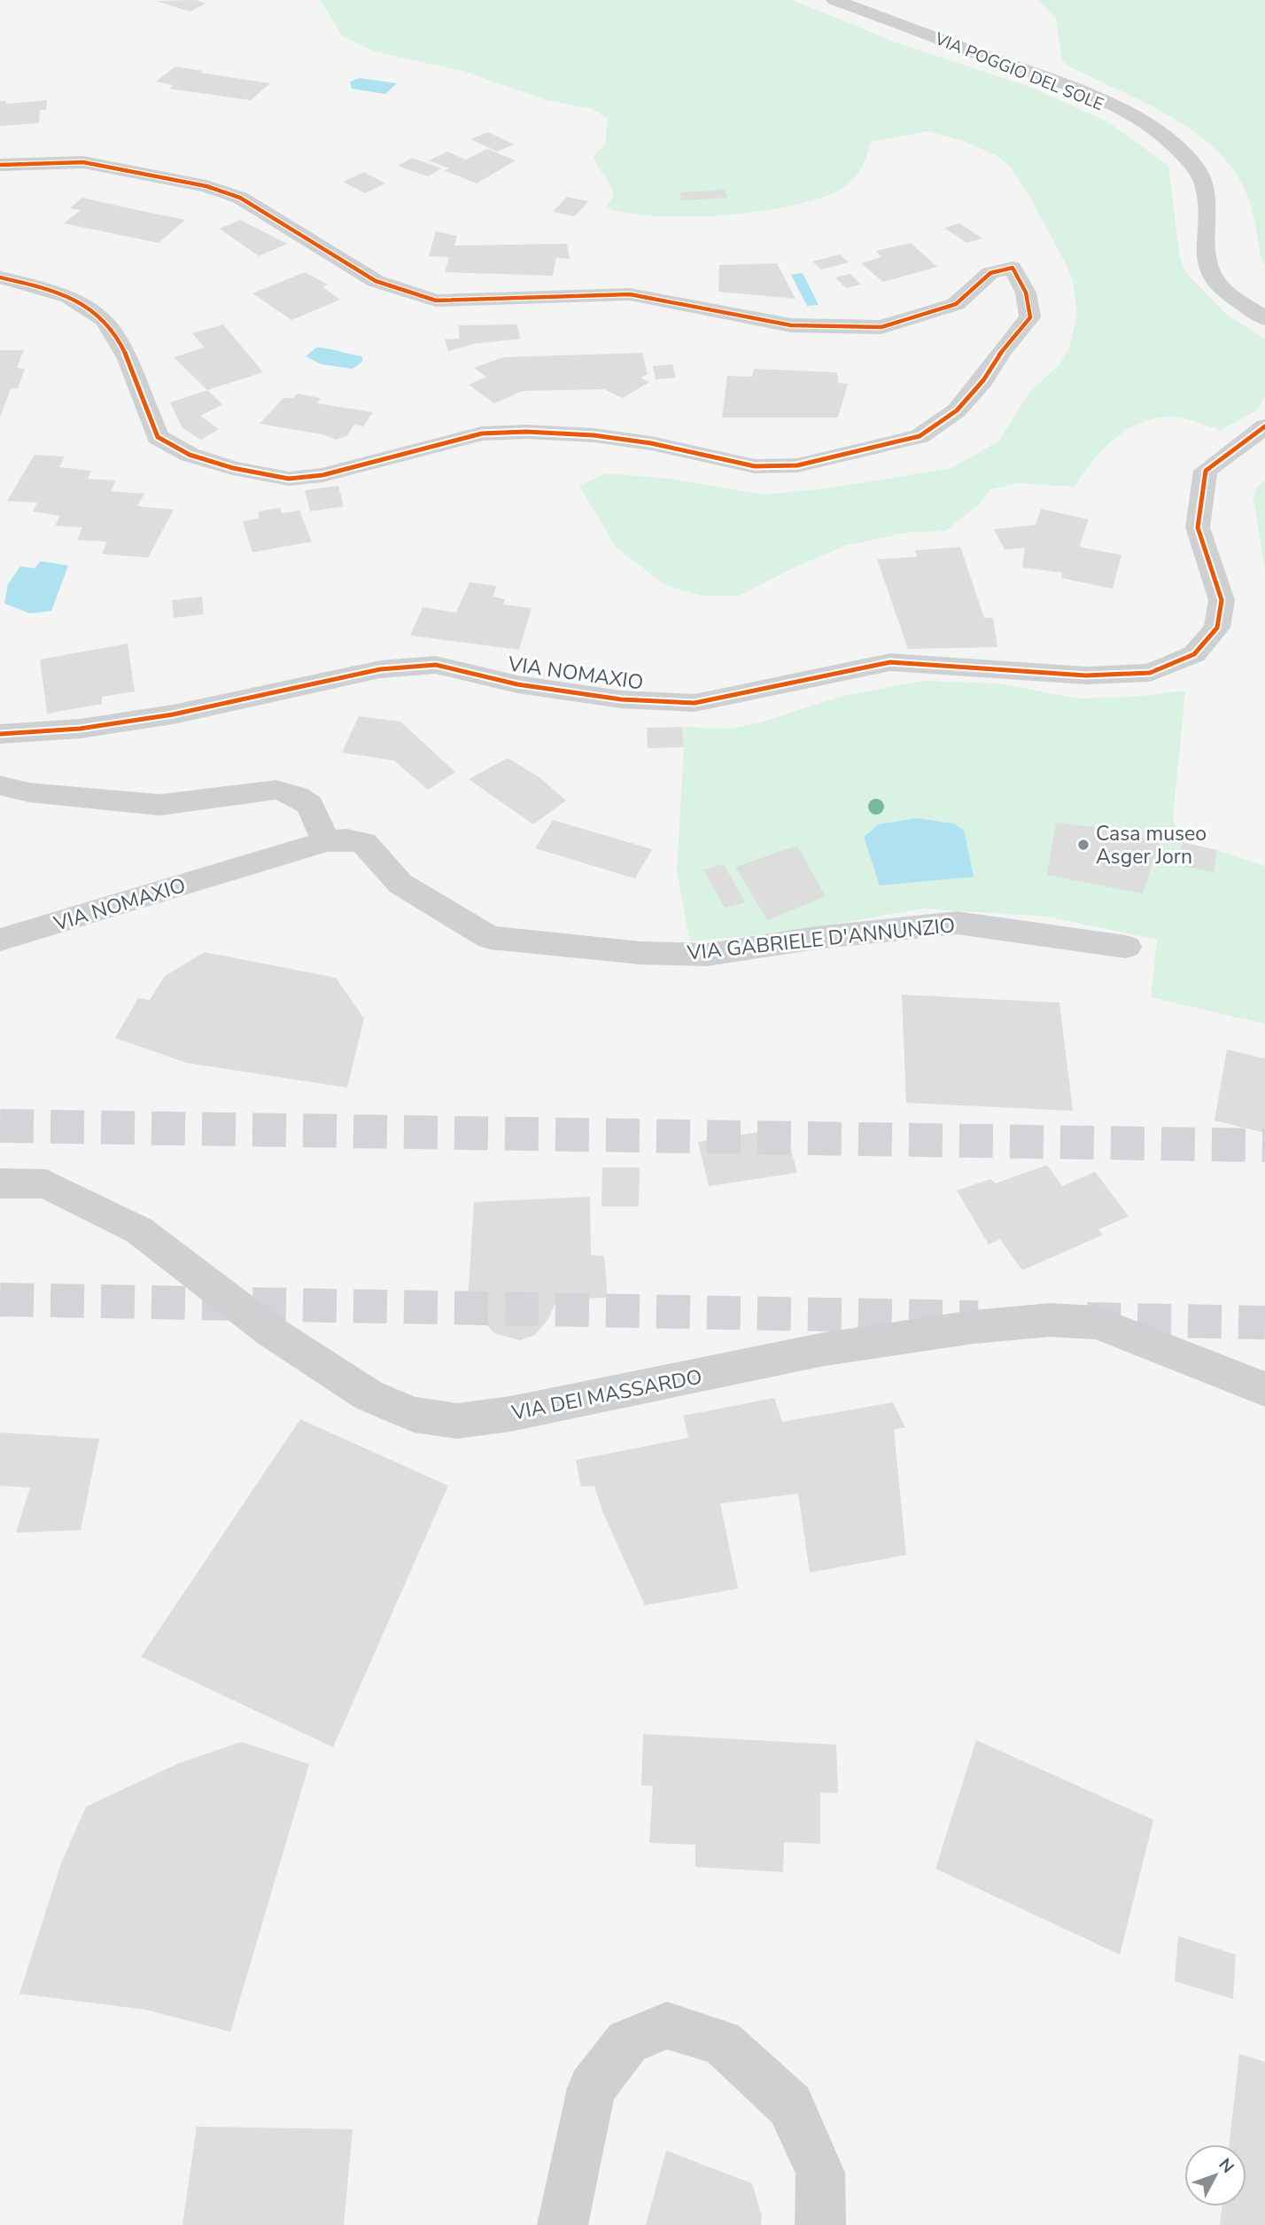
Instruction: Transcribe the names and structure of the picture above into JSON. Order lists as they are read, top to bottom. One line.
{"streets":{"street":["VIA POGGIO DEL SOLE","VIA NOMAXIO","VIA GABRIELE D'ANNUNZIO","VIA DEI MASSARDO"]},"crossings":[["VIA NOMAXIO","VIA GABRIELE D'ANNUNZIO"]],"places":["Casa museo Asger Jorn"],"north":"top right"}
